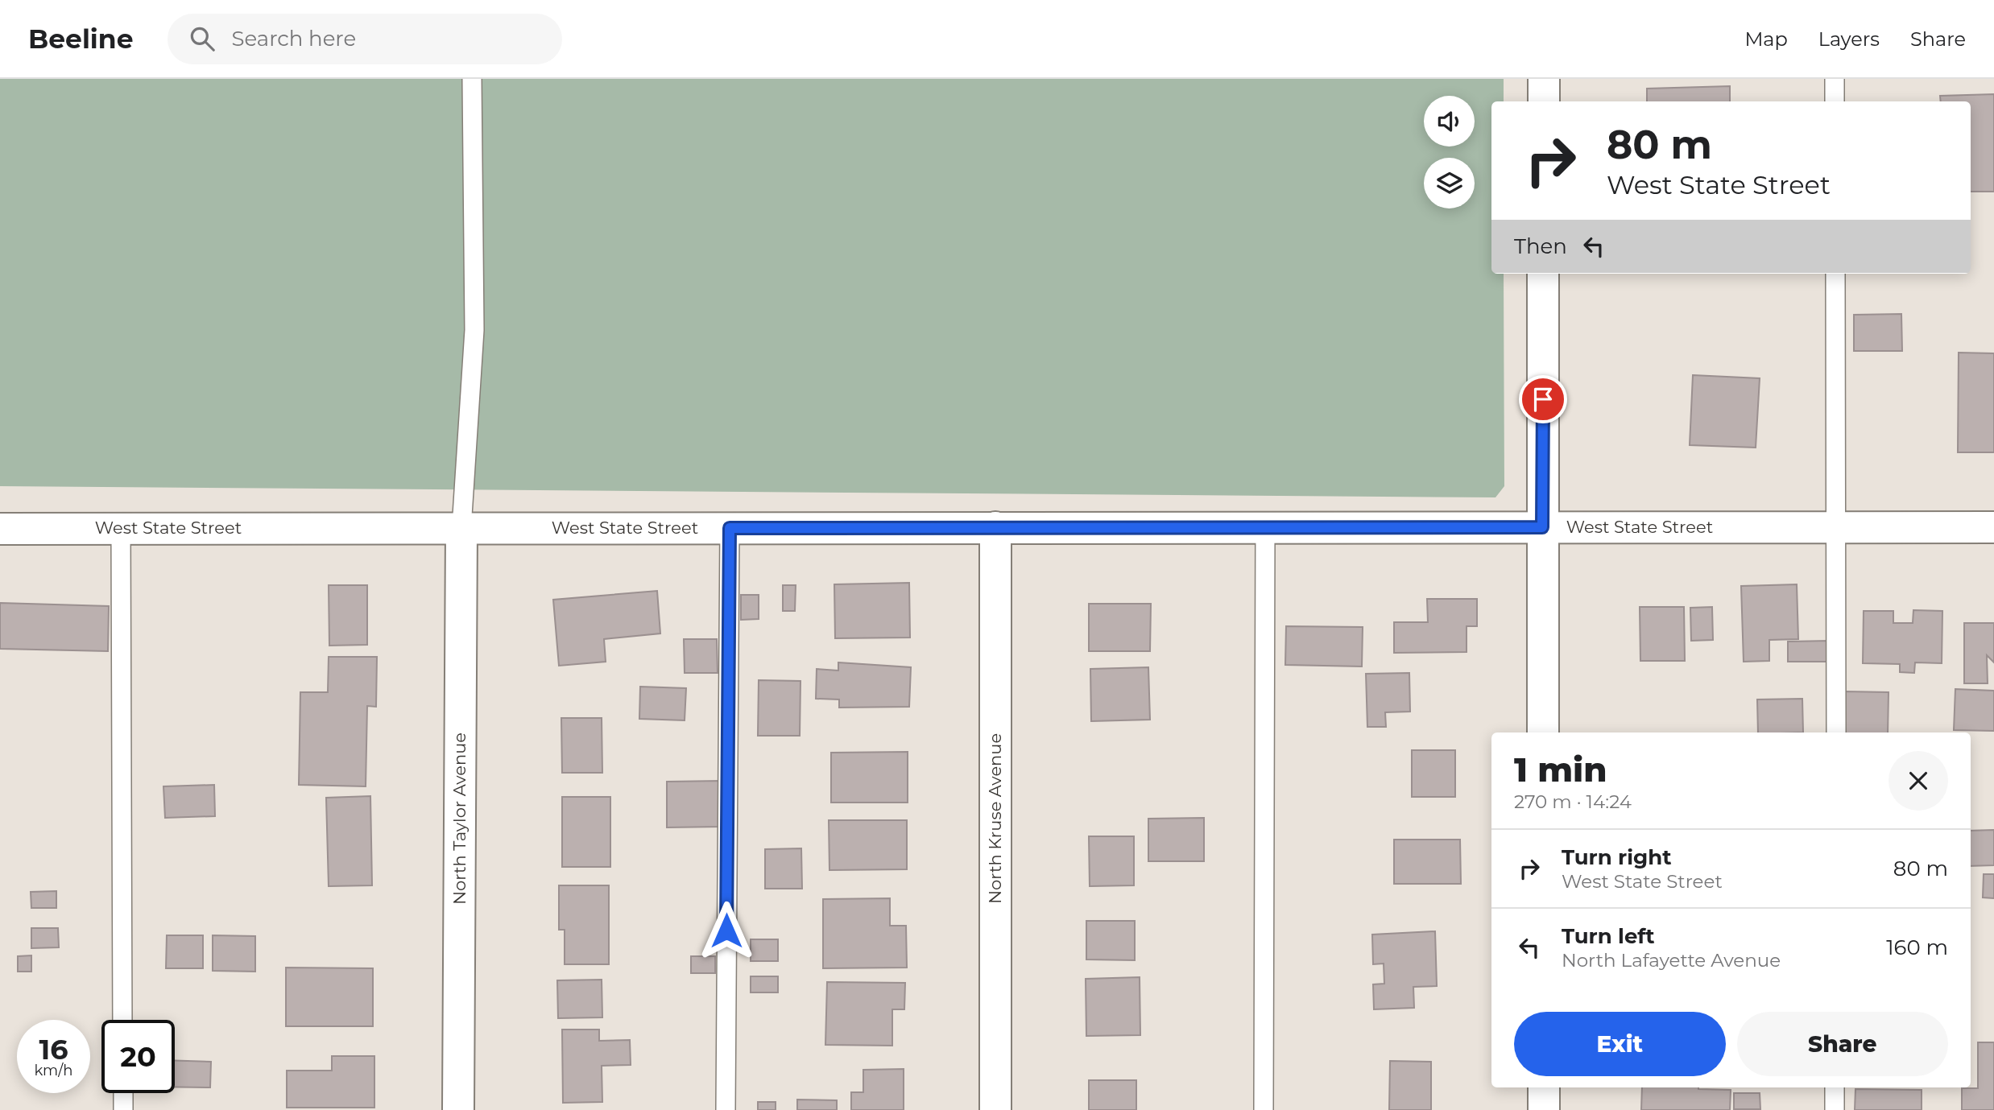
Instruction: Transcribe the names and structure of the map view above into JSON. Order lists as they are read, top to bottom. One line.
{"streets":{"street":["West State Street","North Taylor Avenue","North Kruse Avenue"]},"crossings":[["West State Street","North Taylor Avenue"],["West State Street","North Kruse Avenue"]],"page":{"header":"Beeline","search":"Search here","nav":["Map","Layers","Share"],"turn":["80 m","West State Street"],"then":"Then","heading":["1 min","270 m · 14:24"],"list":[{"name":"Turn right","note":"West State Street","value":"80 m"},{"name":"Turn left","note":"North Lafayette Avenue","value":"160 m"}],"buttons":["Exit","Share"],"speed":"16 km/h","limit":"20"}}
